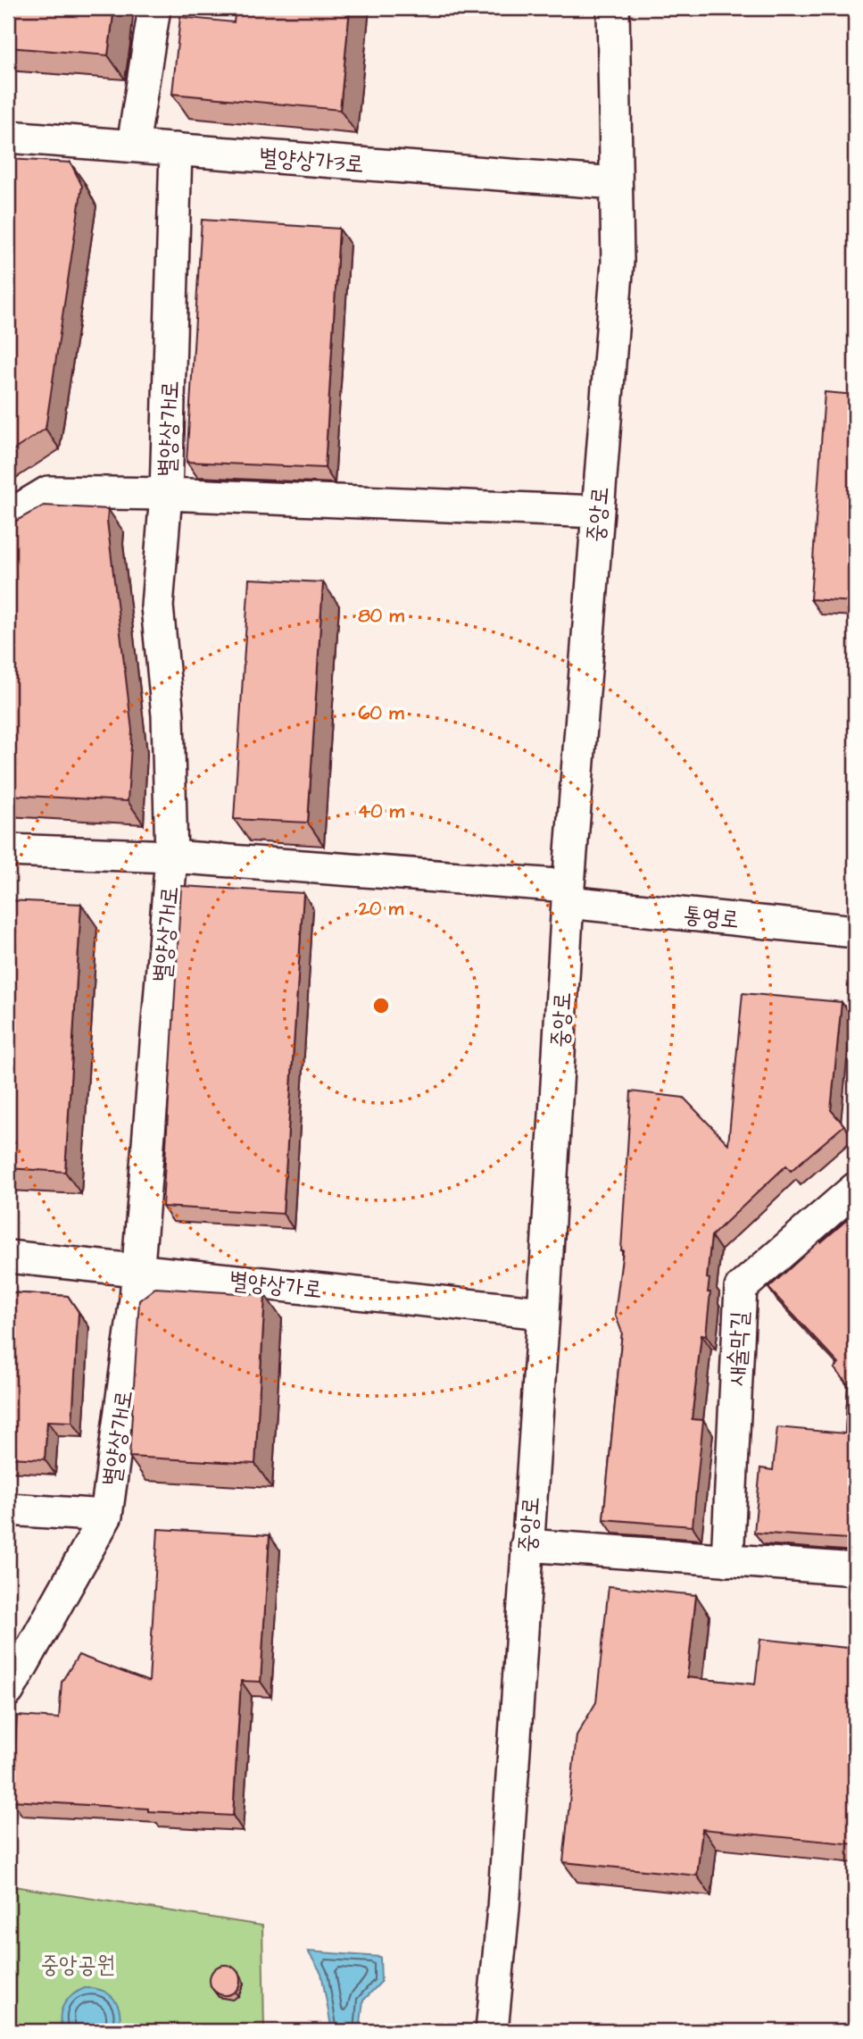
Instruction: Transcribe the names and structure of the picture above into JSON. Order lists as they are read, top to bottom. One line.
{"streets":{"street":["별양상가3로","별양상가1로","중앙로","통영로","별양상가로","새술막길"]},"crossings":[["별양상가3로","별양상가1로"],["별양상가3로","중앙로"],["별양상가1로","통영로"],["별양상가1로","별양상가로"],["중앙로","통영로"],["중앙로","별양상가로"]],"parks":["중앙공원"],"rings":["80 m","60 m","40 m","20 m"]}
